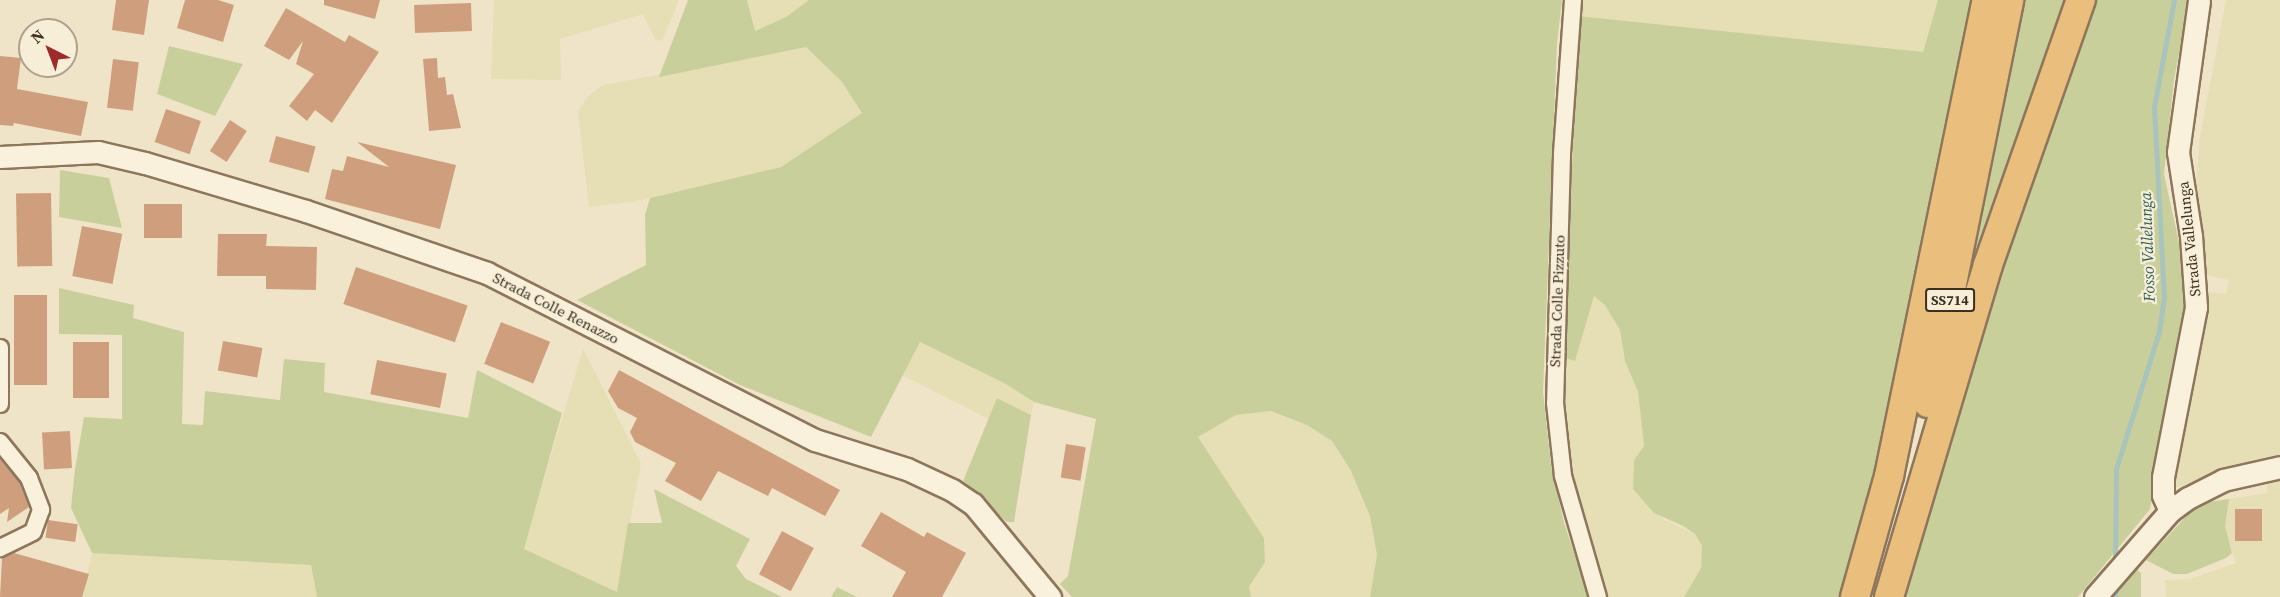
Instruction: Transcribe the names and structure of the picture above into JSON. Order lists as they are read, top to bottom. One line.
{"streets":{"highway":["SS714"],"street":["Strada Vallelunga","Strada Colle Pizzuto","Strada Colle Renazzo"]},"water":["Fosso Vallelunga"],"north":"top left"}
